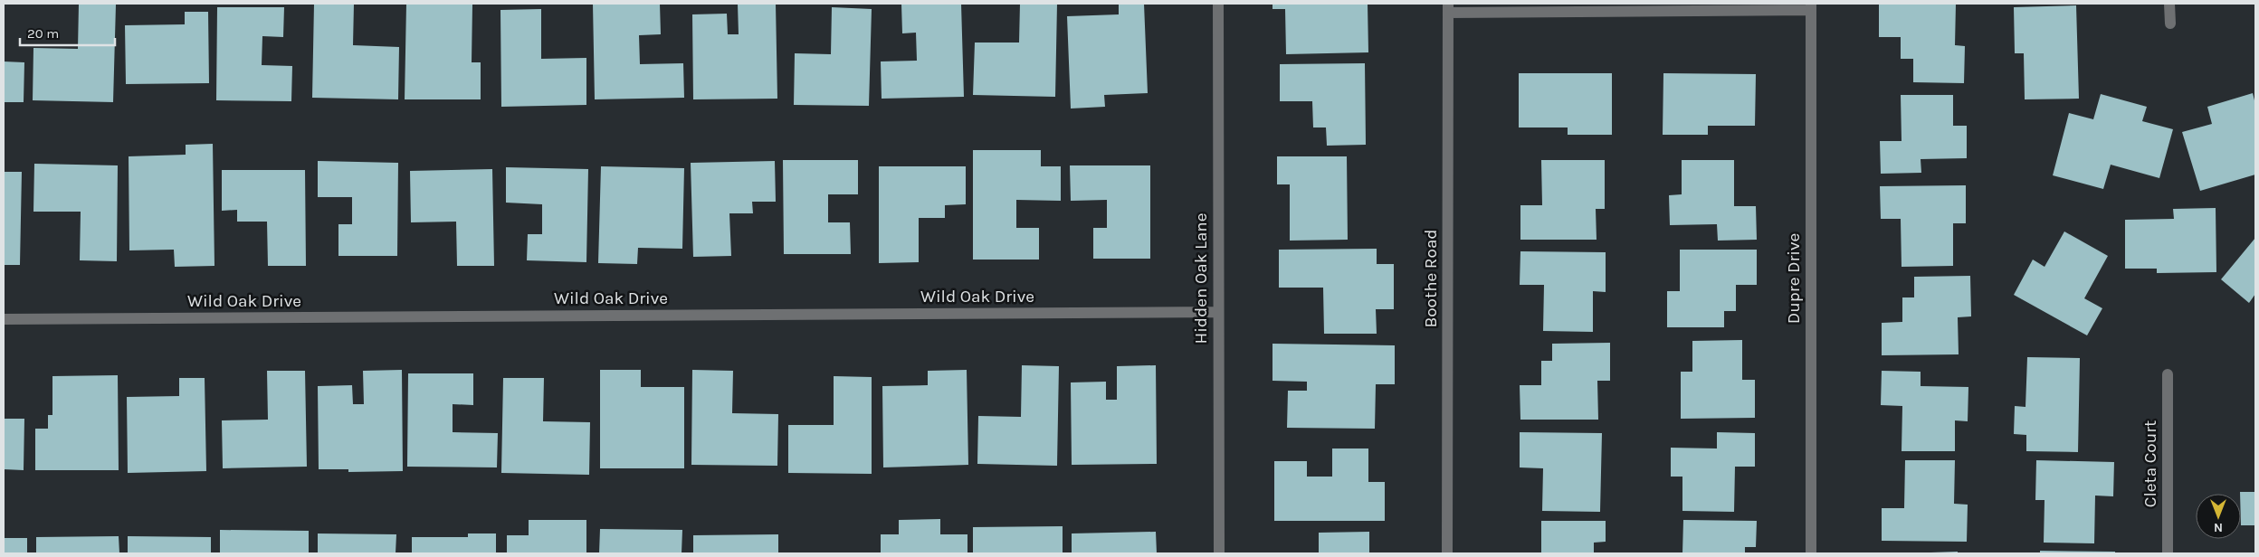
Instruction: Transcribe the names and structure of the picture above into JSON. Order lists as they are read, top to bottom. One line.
{"streets":{"street":["Hidden Oak Lane","Boothe Road","Dupre Drive","Wild Oak Drive","Cleta Court"]},"crossings":[["Hidden Oak Lane","Wild Oak Drive"]],"scale_bar":"20 m","north":"bottom"}
